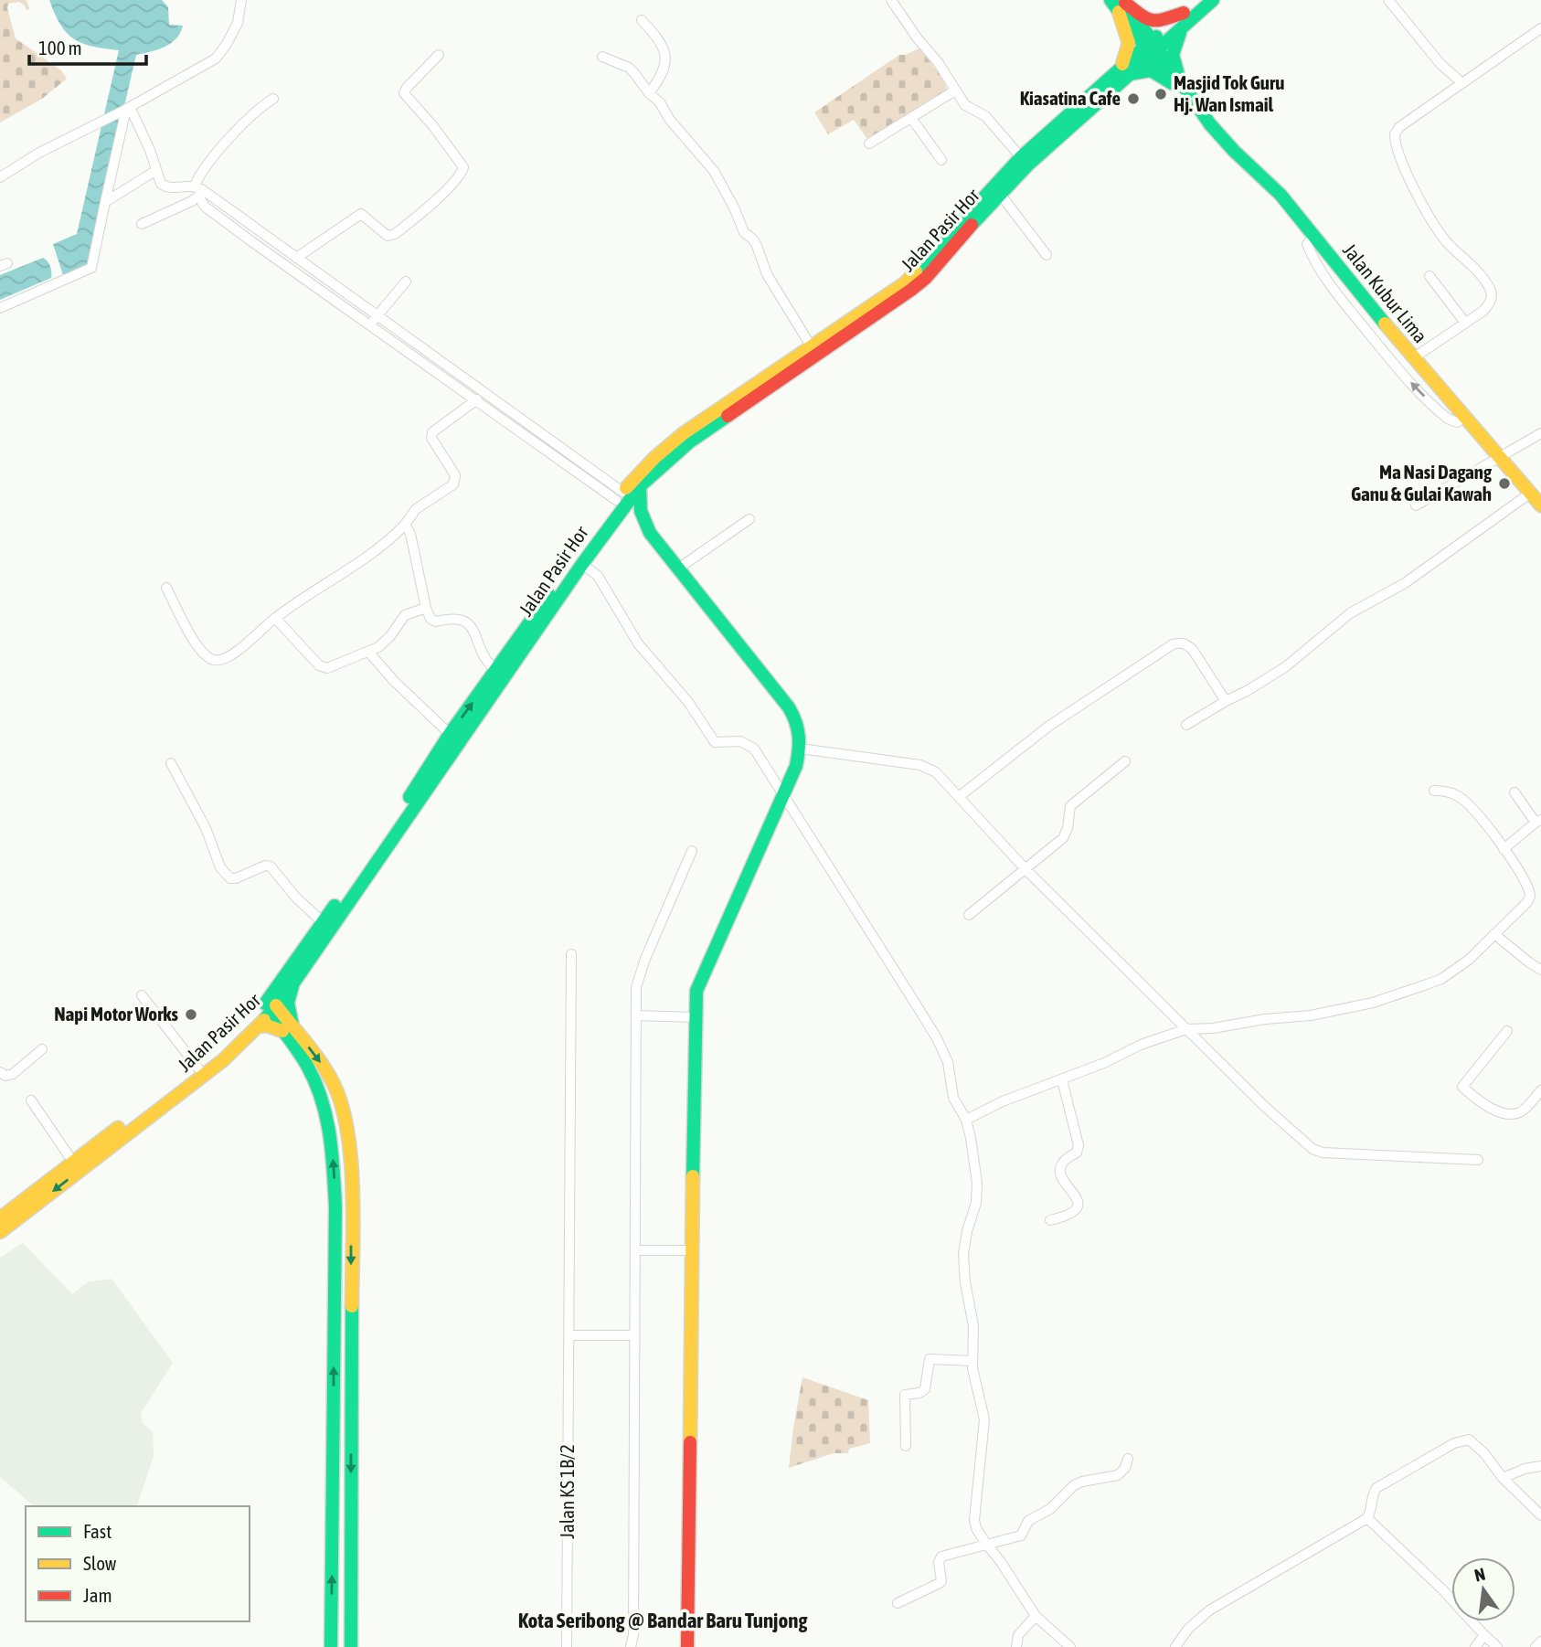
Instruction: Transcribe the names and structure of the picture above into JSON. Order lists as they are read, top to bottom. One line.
{"streets":{"main road":["Jalan Pasir Hor","Jalan Kubur Lima"],"street":["Jalan KS 1B/2"]},"crossings":[["Jalan Pasir Hor","Jalan Kubur Lima"]],"districts":["Kota Seribong @ Bandar Baru Tunjong"],"places":["Masjid Tok Guru Hj. Wan Ismail","Kiasatina Cafe","Ma Nasi Dagang Ganu & Gulai Kawah","Napi Motor Works"],"legend":["Fast","Slow","Jam"],"scale_bar":"100 m","north":"top"}
